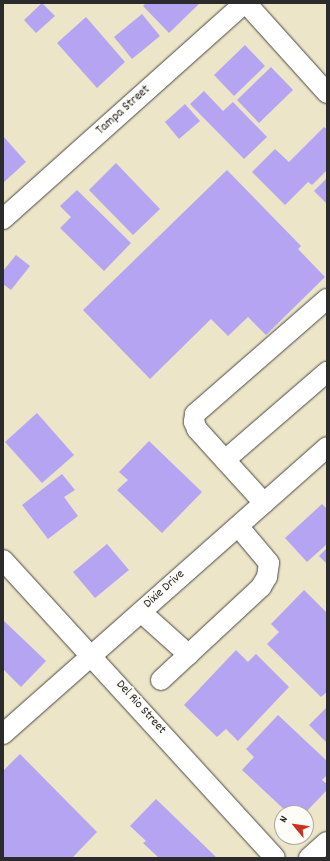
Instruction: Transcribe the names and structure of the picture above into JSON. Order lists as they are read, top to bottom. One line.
{"streets":{"street":["Tampa Street","Dixie Drive","Del Rio Street"]},"crossings":[["Dixie Drive","Del Rio Street"]],"north":"top left"}
